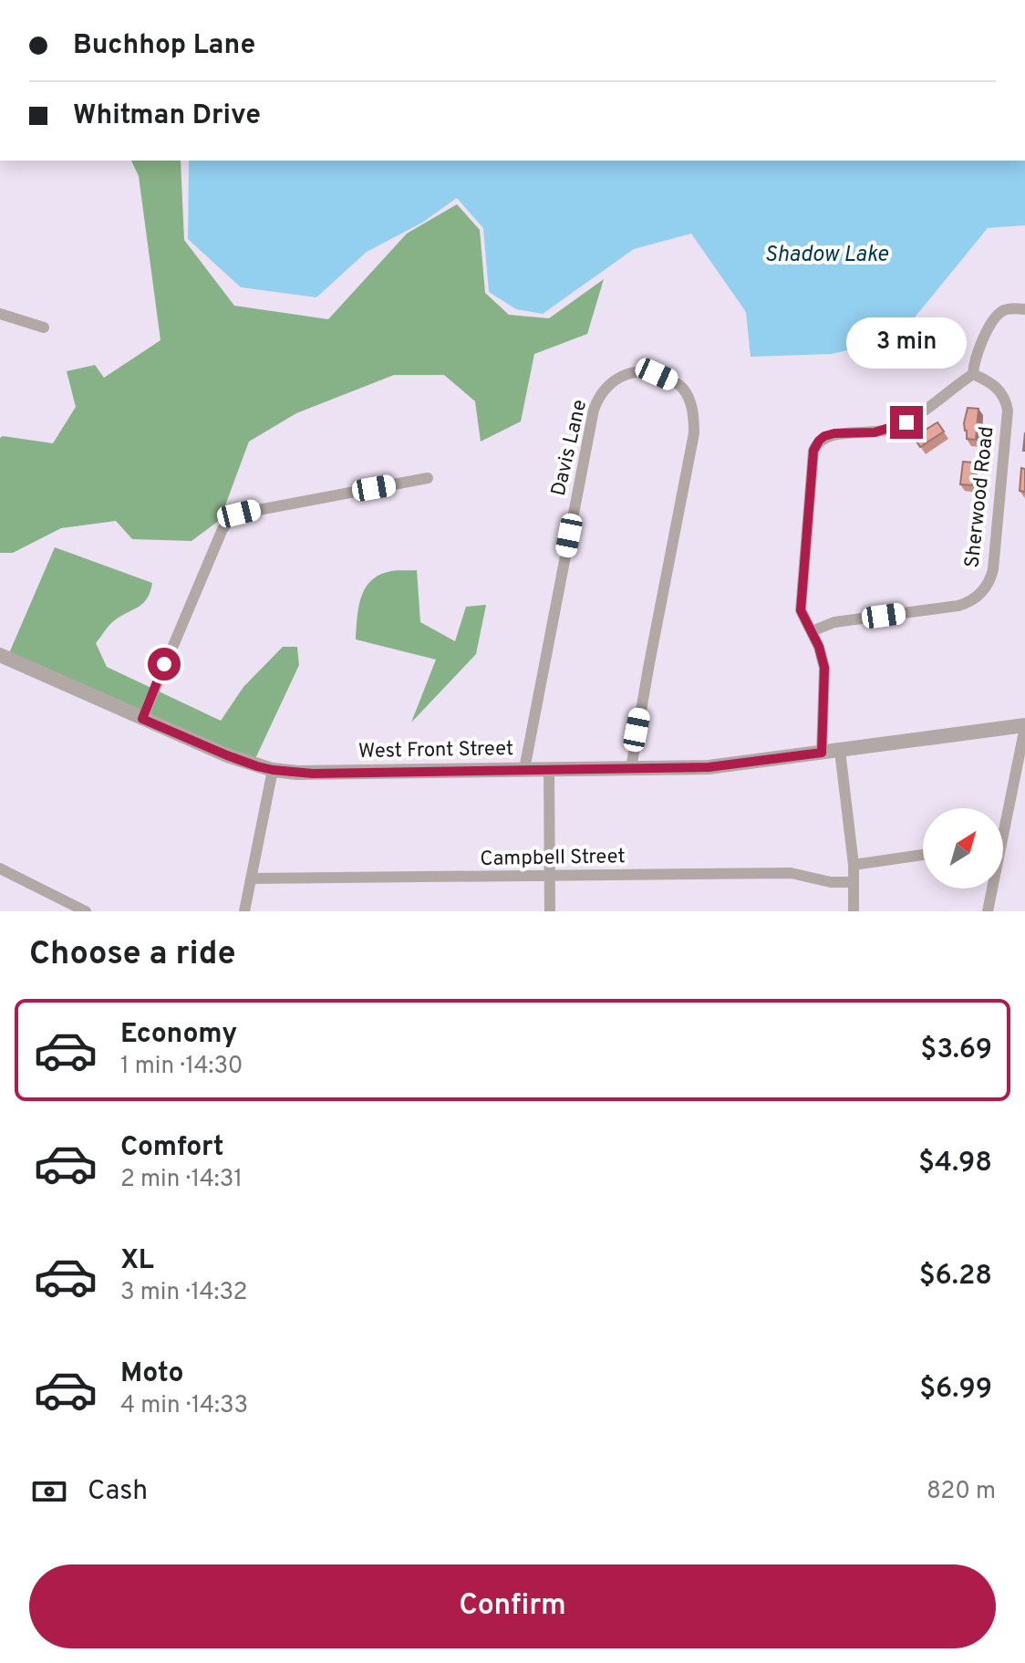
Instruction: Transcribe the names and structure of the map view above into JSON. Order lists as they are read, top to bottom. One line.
{"streets":{"street":["Davis Lane","Sherwood Road","West Front Street","Campbell Street"]},"crossings":[["Davis Lane","West Front Street"]],"water":["Shadow Lake"],"north":"top right","page":{"banner":["Buchhop Lane","Whitman Drive"],"bubble":"3 min","heading":"Choose a ride","list":[{"name":"Economy","note":"1 min · 14:30","value":"$3.69"},{"name":"Comfort","note":"2 min · 14:31","value":"$4.98"},{"name":"XL","note":"3 min · 14:32","value":"$6.28"},{"name":"Moto","note":"4 min · 14:33","value":"$6.99"}],"pay":["Cash","820 m"],"buttons":"Confirm"}}
